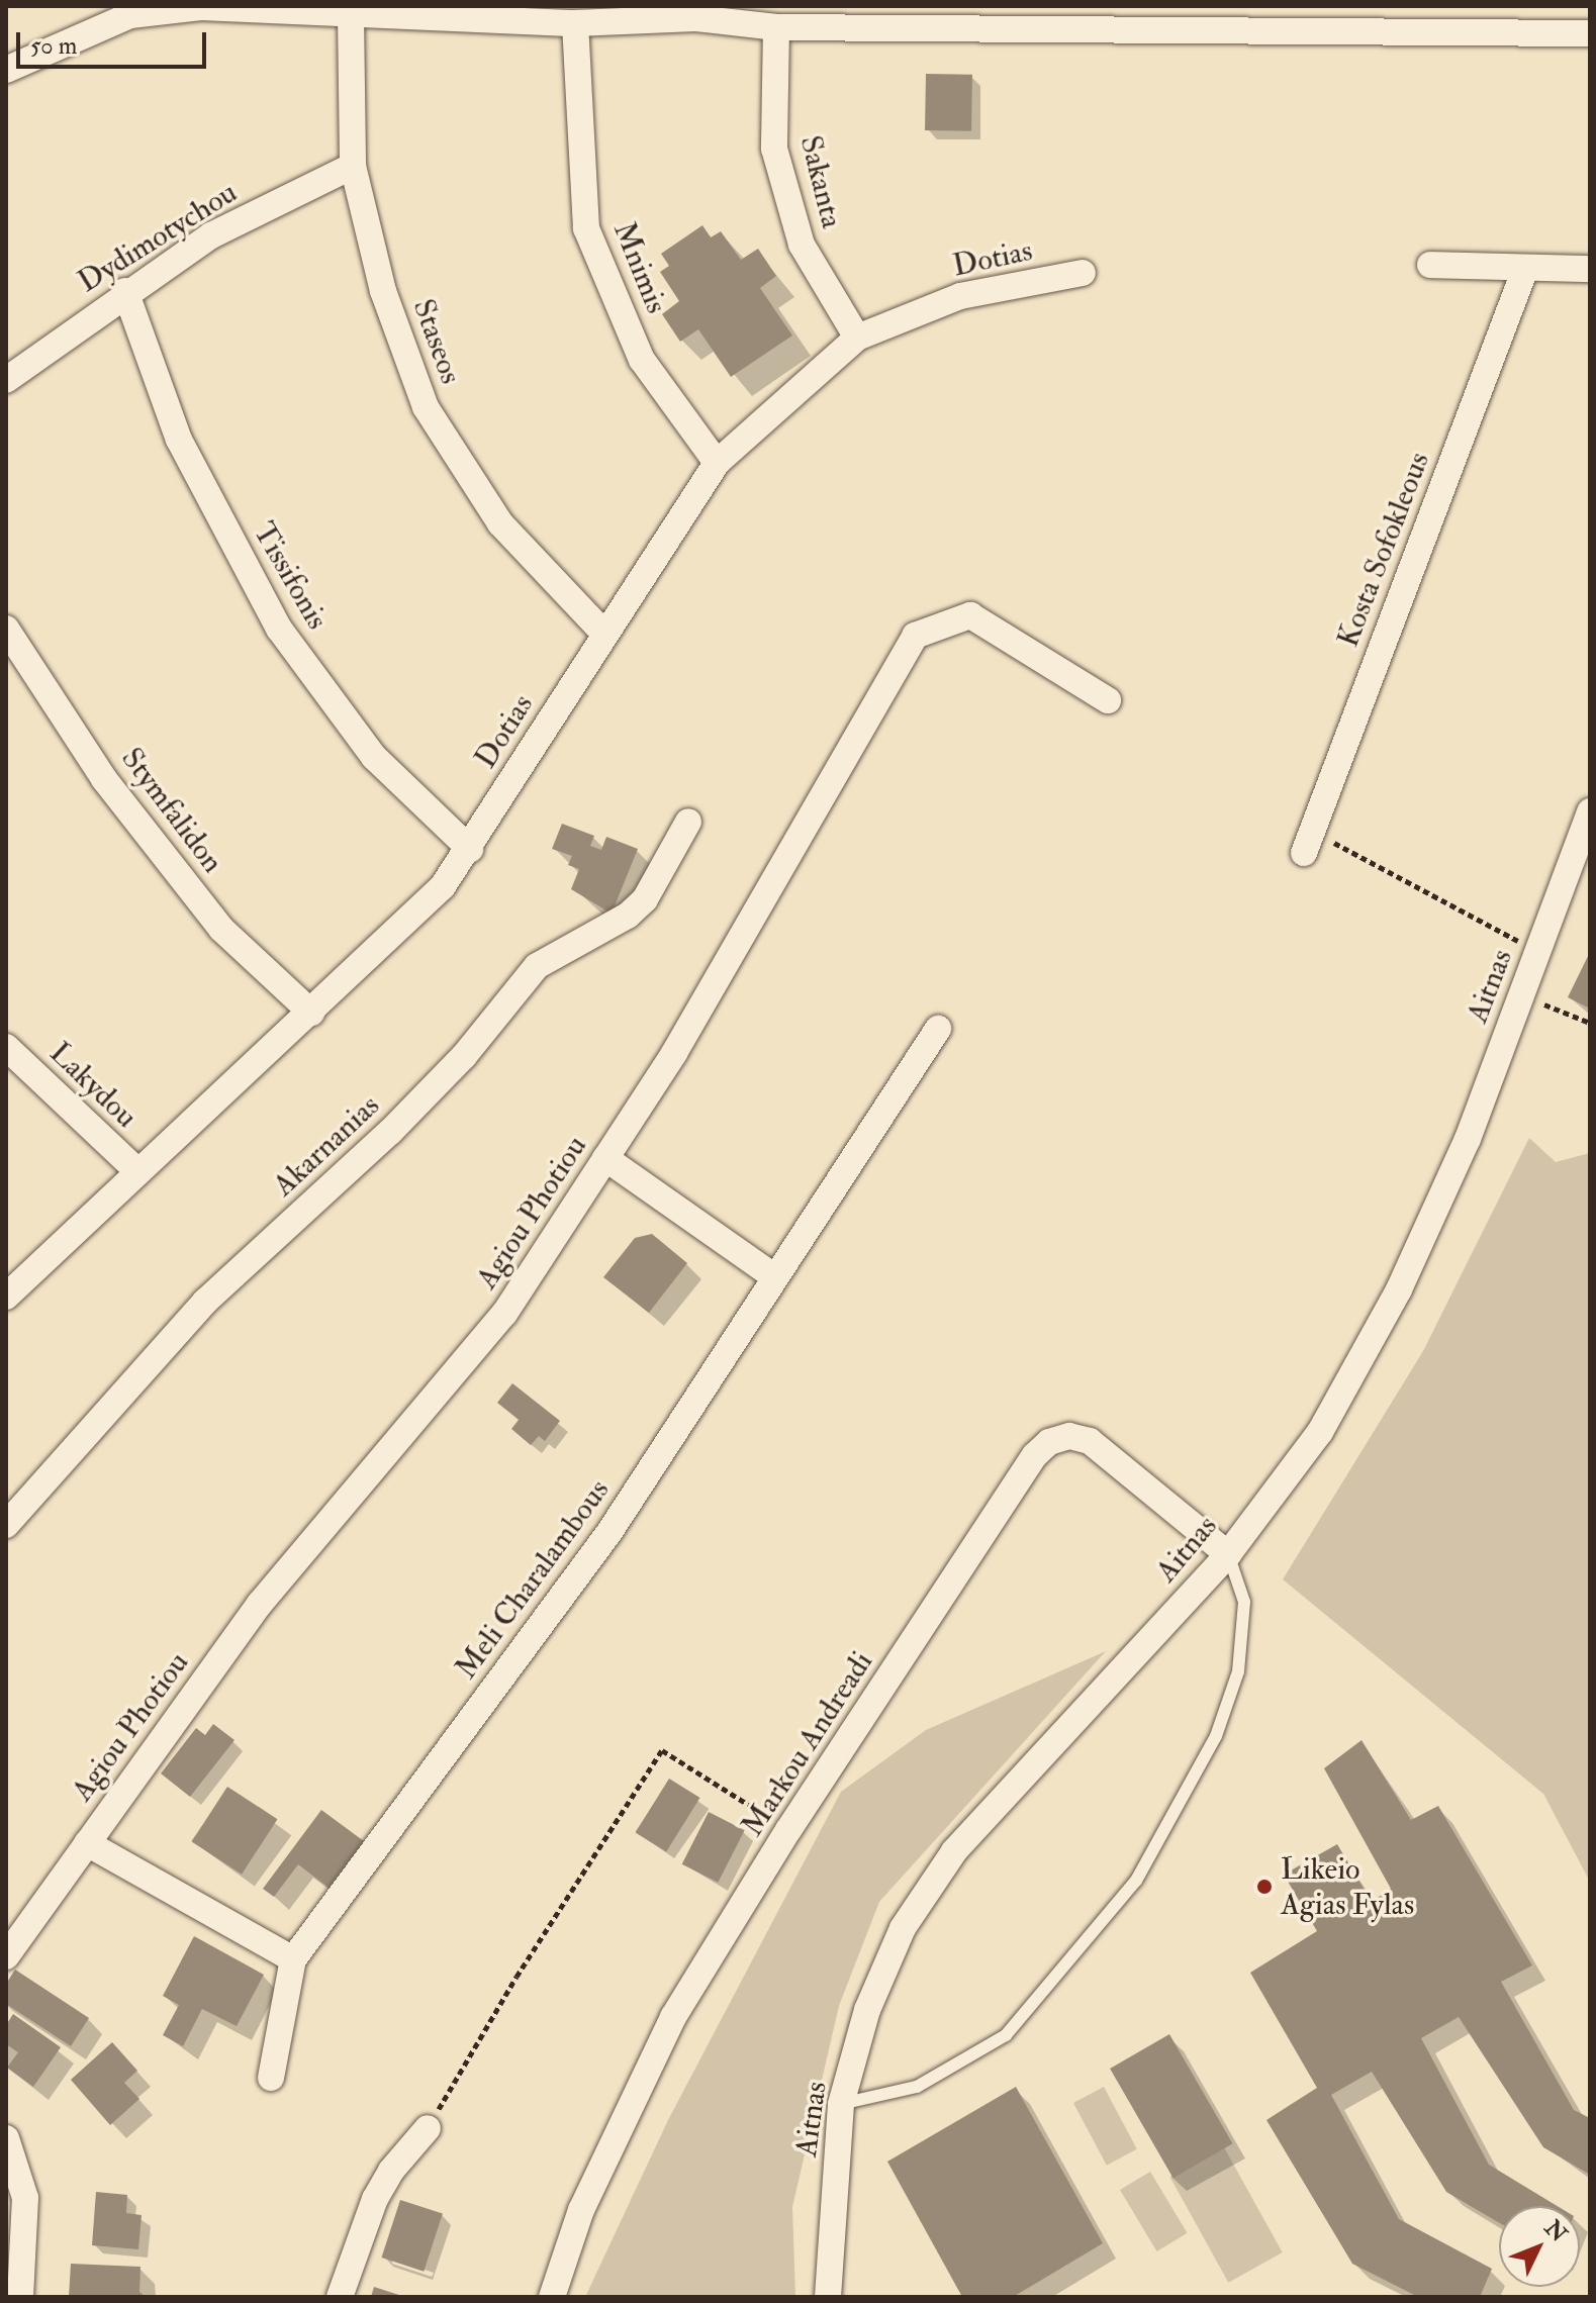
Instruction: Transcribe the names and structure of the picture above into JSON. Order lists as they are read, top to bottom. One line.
{"streets":{"street":["Sakanta","Dydimotychou","Dotias","Mnimis","Staseos","Kosta Sofokleous","Tissifonis","Stymfalidon","Aitnas","Lakydou","Akarnanias","Agiou Photiou","Meli Charalambous","Markou Andreadi"]},"crossings":[["Sakanta","Dotias"],["Dydimotychou","Staseos"],["Dydimotychou","Tissifonis"],["Dotias","Mnimis"],["Dotias","Staseos"],["Dotias","Tissifonis"],["Dotias","Stymfalidon"],["Dotias","Lakydou"],["Aitnas","Markou Andreadi"]],"places":["Likeio Agias Fylas"],"scale_bar":"50 m","north":"top right"}
